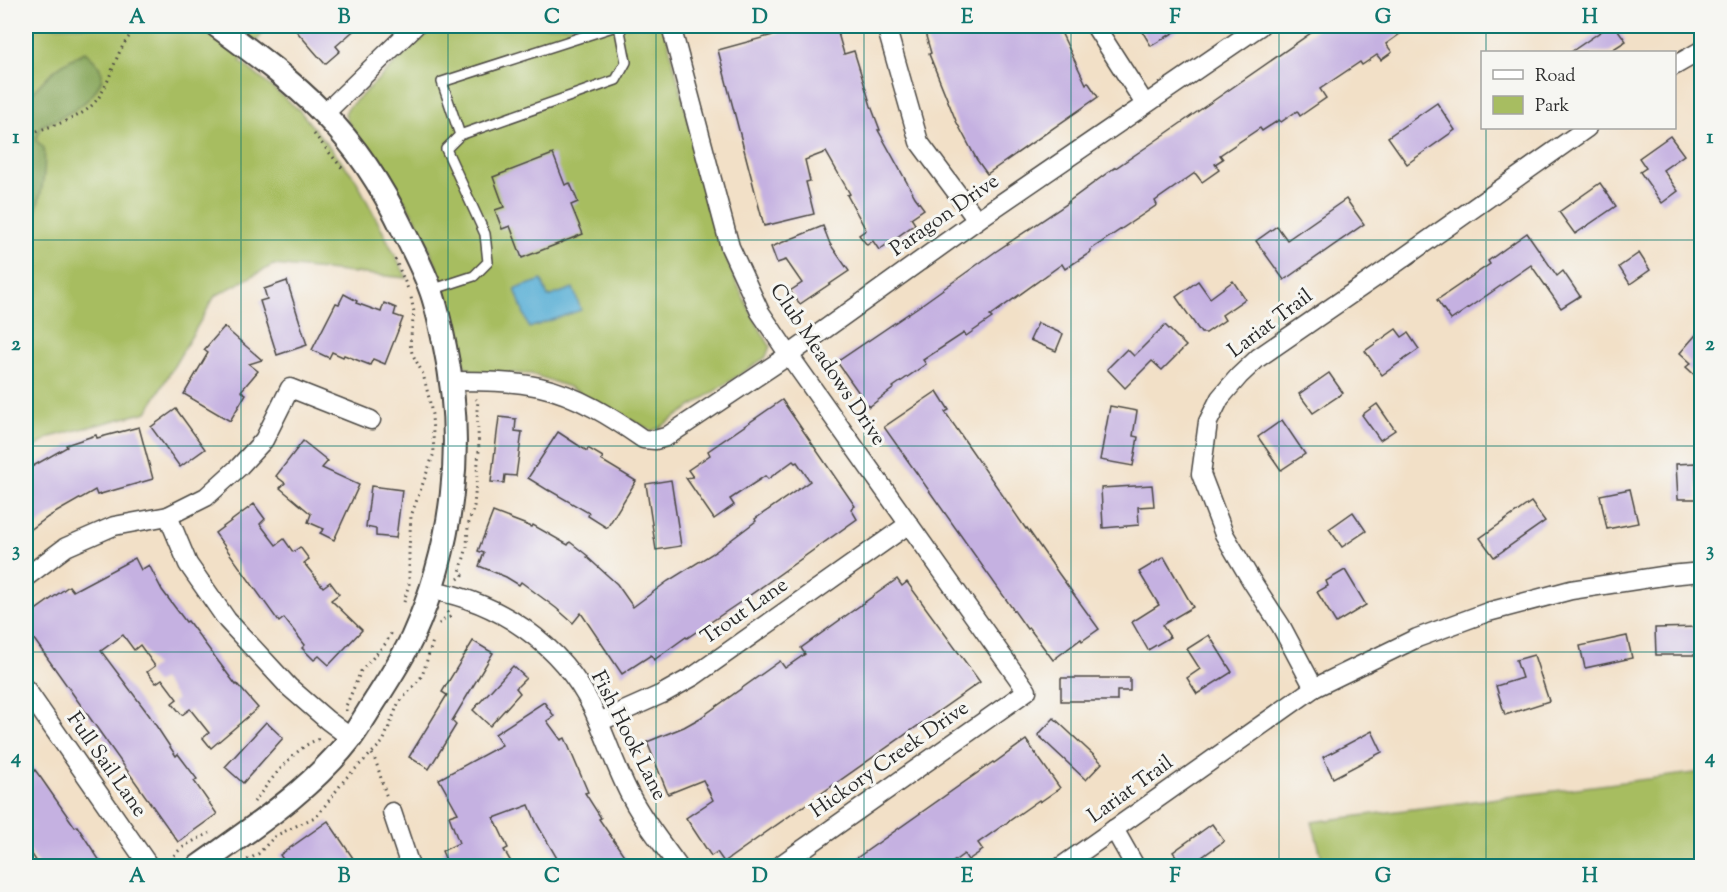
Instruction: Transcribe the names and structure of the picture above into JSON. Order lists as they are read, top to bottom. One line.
{"streets":{"street":["Paragon Drive","Lariat Trail","Club Meadows Drive","Trout Lane","Fish Hook Lane","Hickory Creek Drive","Full Sail Lane"]},"crossings":[["Paragon Drive","Club Meadows Drive"],["Club Meadows Drive","Trout Lane"],["Club Meadows Drive","Hickory Creek Drive"],["Trout Lane","Fish Hook Lane"]],"legend":["Road","Park"],"grid":{"columns":["A","B","C","D","E","F","G","H"],"rows":["1","2","3","4"]}}
